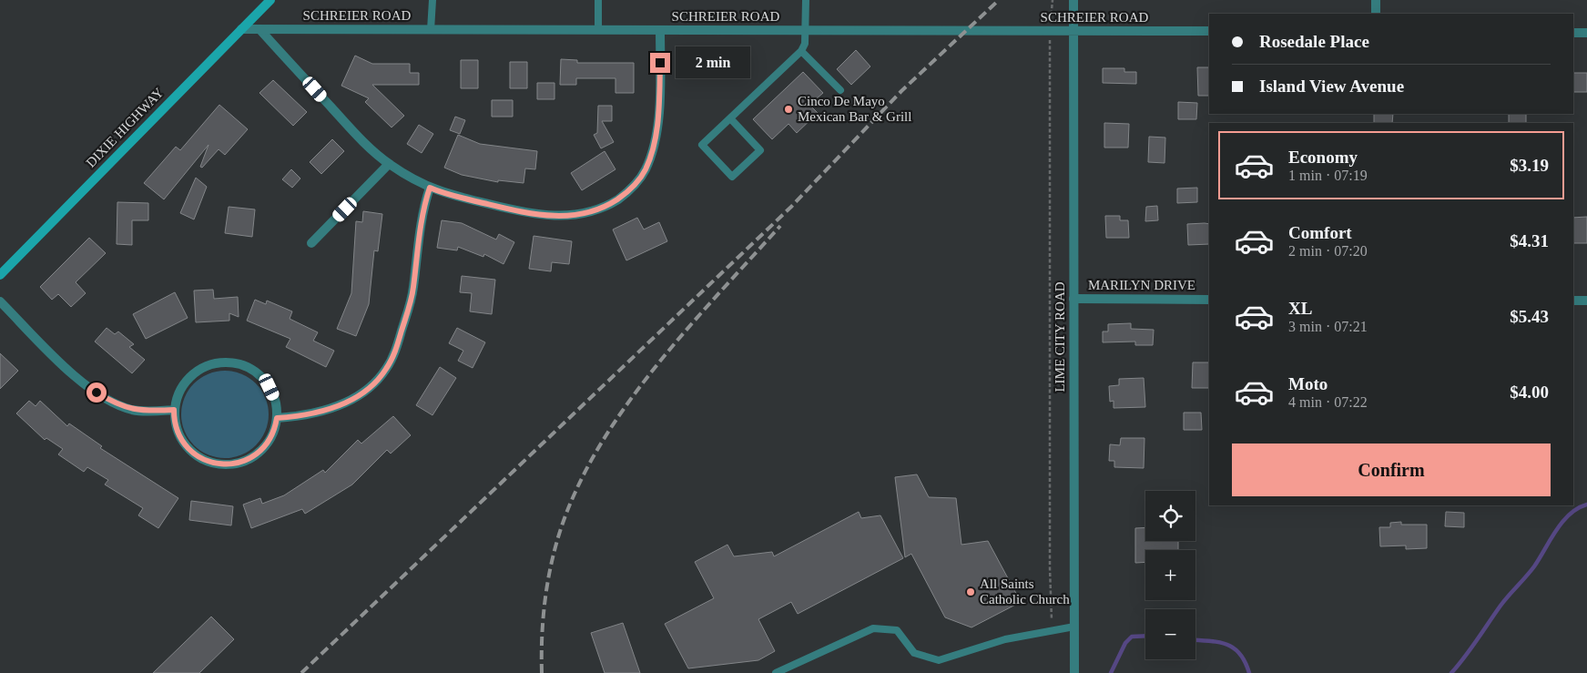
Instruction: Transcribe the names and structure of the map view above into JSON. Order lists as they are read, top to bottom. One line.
{"streets":{"main road":["DIXIE HIGHWAY"],"street":["SCHREIER ROAD","MARILYN DRIVE","LIME CITY ROAD"]},"crossings":[["SCHREIER ROAD","DIXIE HIGHWAY"],["SCHREIER ROAD","LIME CITY ROAD"],["MARILYN DRIVE","LIME CITY ROAD"]],"places":["Cinco De Mayo Mexican Bar & Grill","All Saints Catholic Church"],"page":{"banner":["Rosedale Place","Island View Avenue"],"bubble":"2 min","list":[{"name":"Economy","note":"1 min · 07:19","value":"$3.19"},{"name":"Comfort","note":"2 min · 07:20","value":"$4.31"},{"name":"XL","note":"3 min · 07:21","value":"$5.43"},{"name":"Moto","note":"4 min · 07:22","value":"$4.00"}],"buttons":"Confirm","map_buttons":["+","−"]}}
